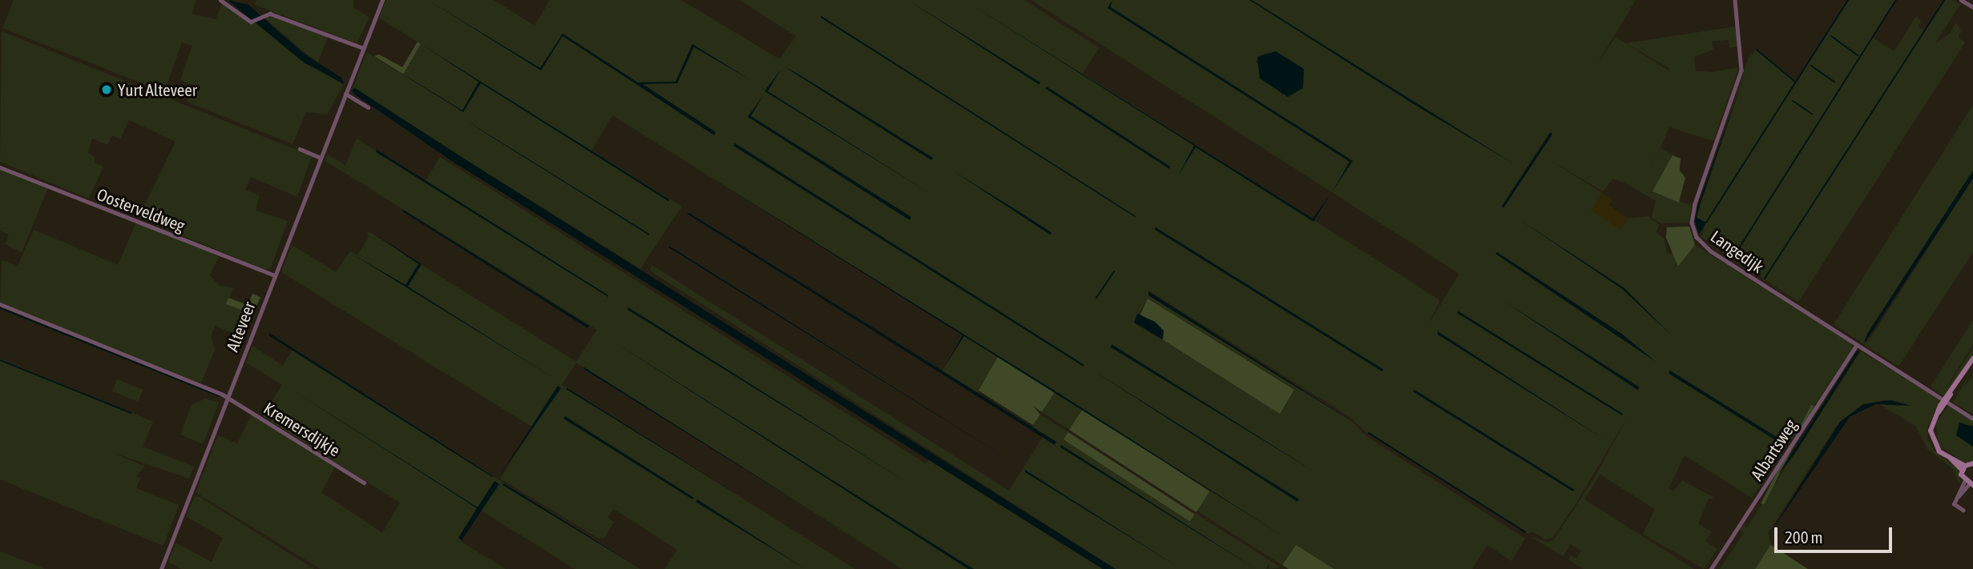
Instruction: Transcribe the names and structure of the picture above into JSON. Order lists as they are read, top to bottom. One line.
{"streets":{"street":["Oosterveldweg","Langedijk","Alteveer","Kremersdijkje","Albartsweg"]},"crossings":[["Oosterveldweg","Alteveer"],["Langedijk","Albartsweg"],["Alteveer","Kremersdijkje"]],"places":["Yurt Alteveer"],"scale_bar":"200 m"}
